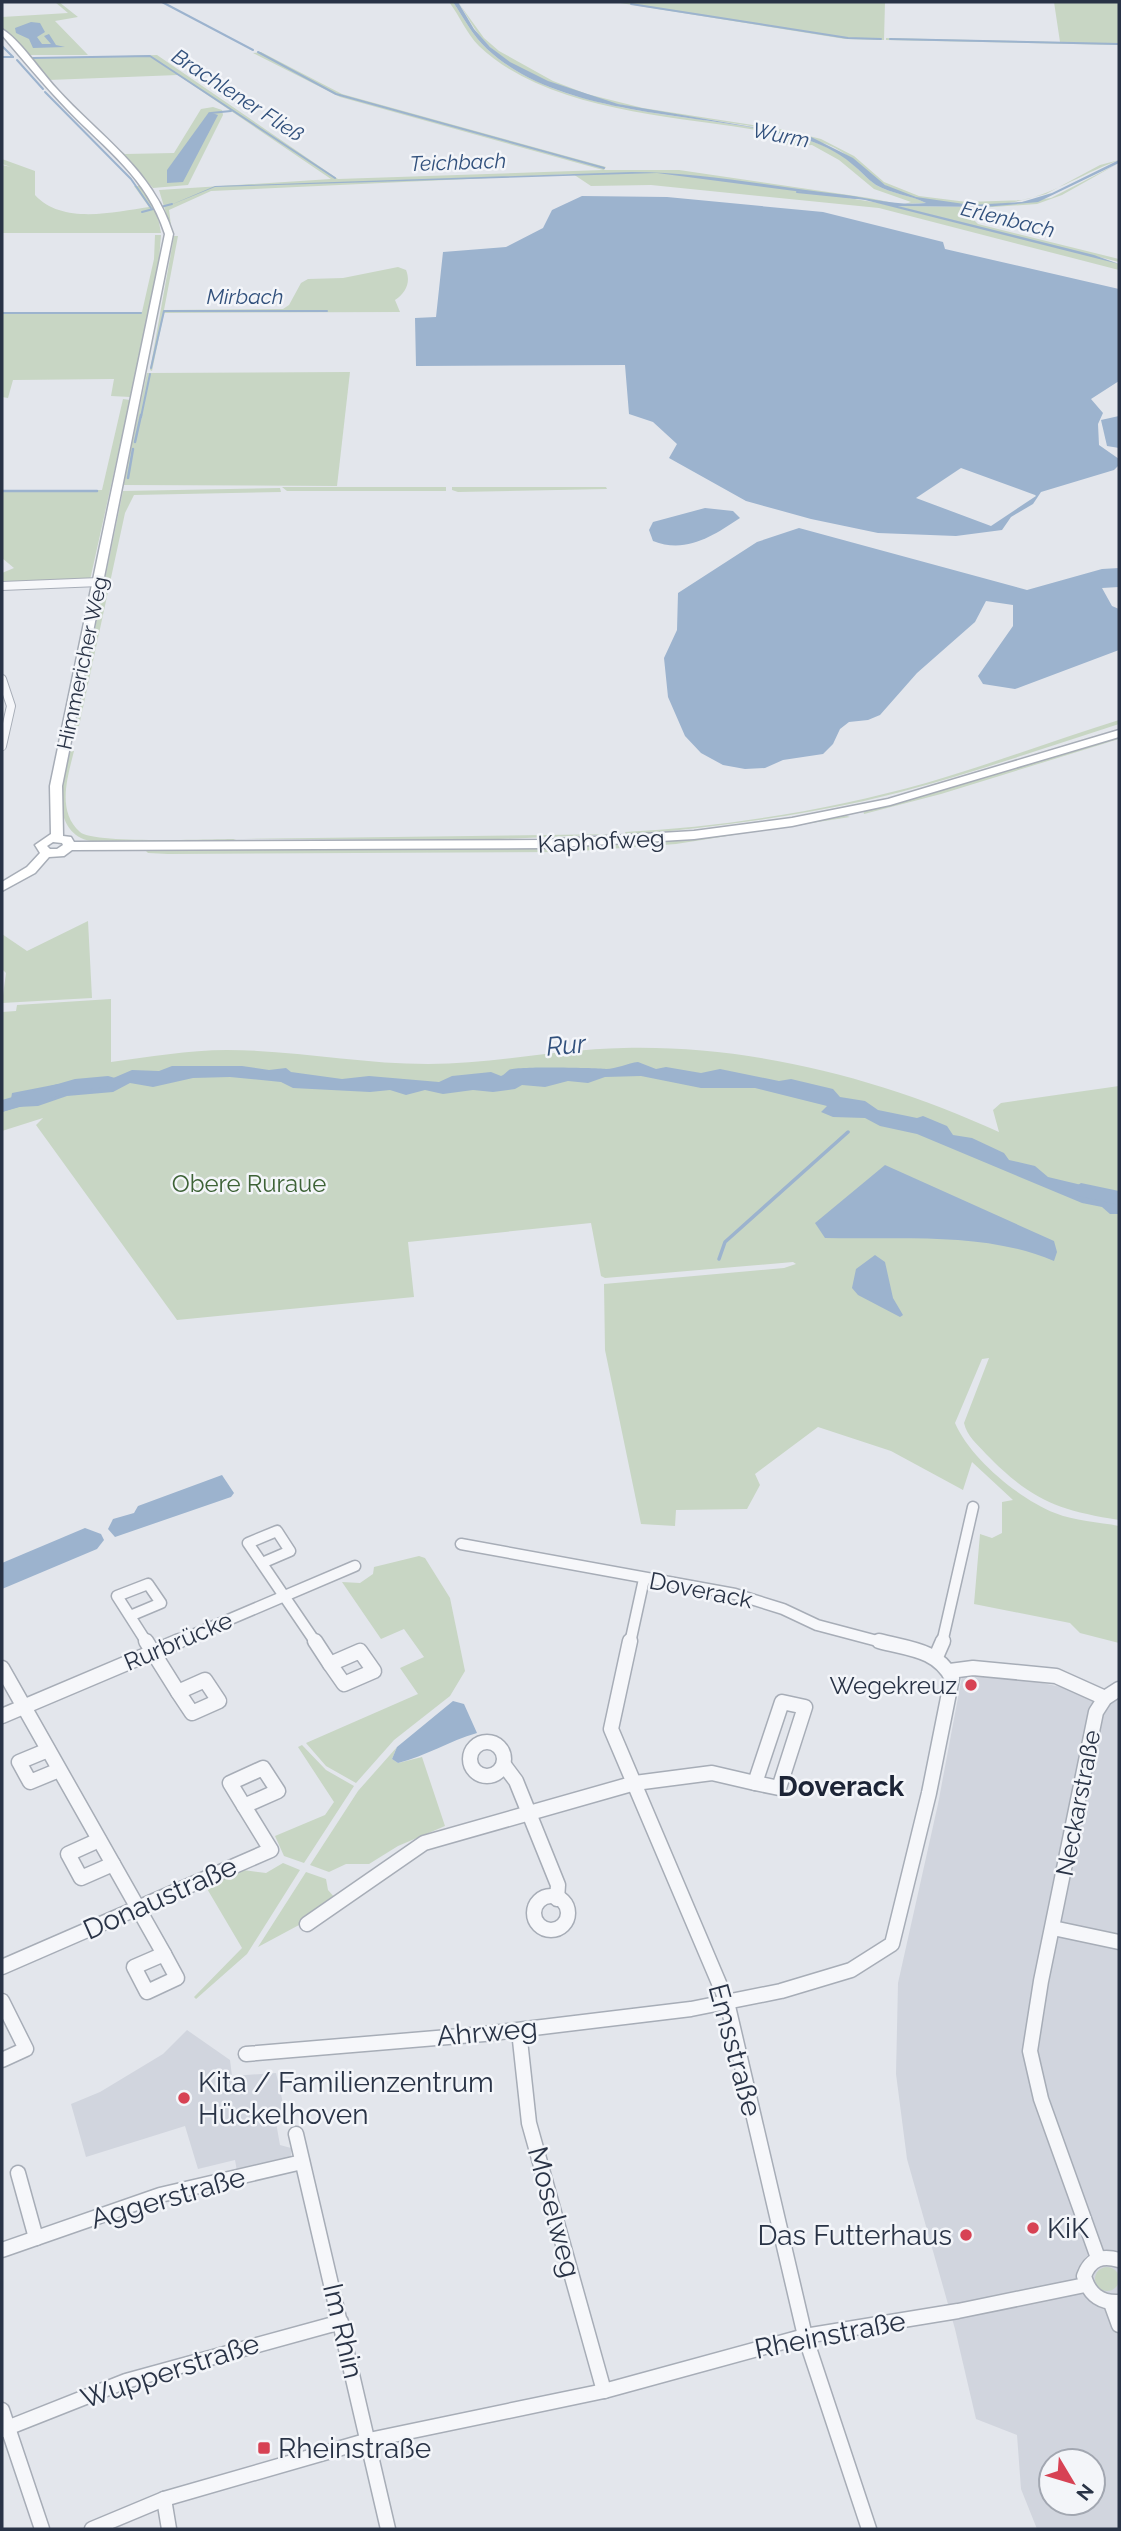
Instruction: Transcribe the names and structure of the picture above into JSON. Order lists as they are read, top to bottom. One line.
{"streets":{"street":["Himmericher Weg","Kaphofweg","Doverack","Rurbrücke","Neckarstraße","Donaustraße","Ahrweg","Emsstraße","Aggerstraße","Moselweg","Im Rhin","Rheinstraße","Wupperstraße"]},"crossings":[["Doverack","Ahrweg"],["Doverack","Emsstraße"],["Ahrweg","Emsstraße"],["Ahrweg","Moselweg"],["Emsstraße","Rheinstraße"],["Aggerstraße","Im Rhin"],["Moselweg","Rheinstraße"],["Im Rhin","Rheinstraße"],["Im Rhin","Wupperstraße"]],"districts":["Doverack"],"water":["Brachlener Fließ","Wurm","Teichbach","Erlenbach","Mirbach","Rur"],"parks":["Obere Ruraue"],"places":{"other":["Wegekreuz","Kita / Familienzentrum Hückelhoven","KiK","Das Futterhaus"],"transit":["Rheinstraße"]},"north":"bottom right"}
